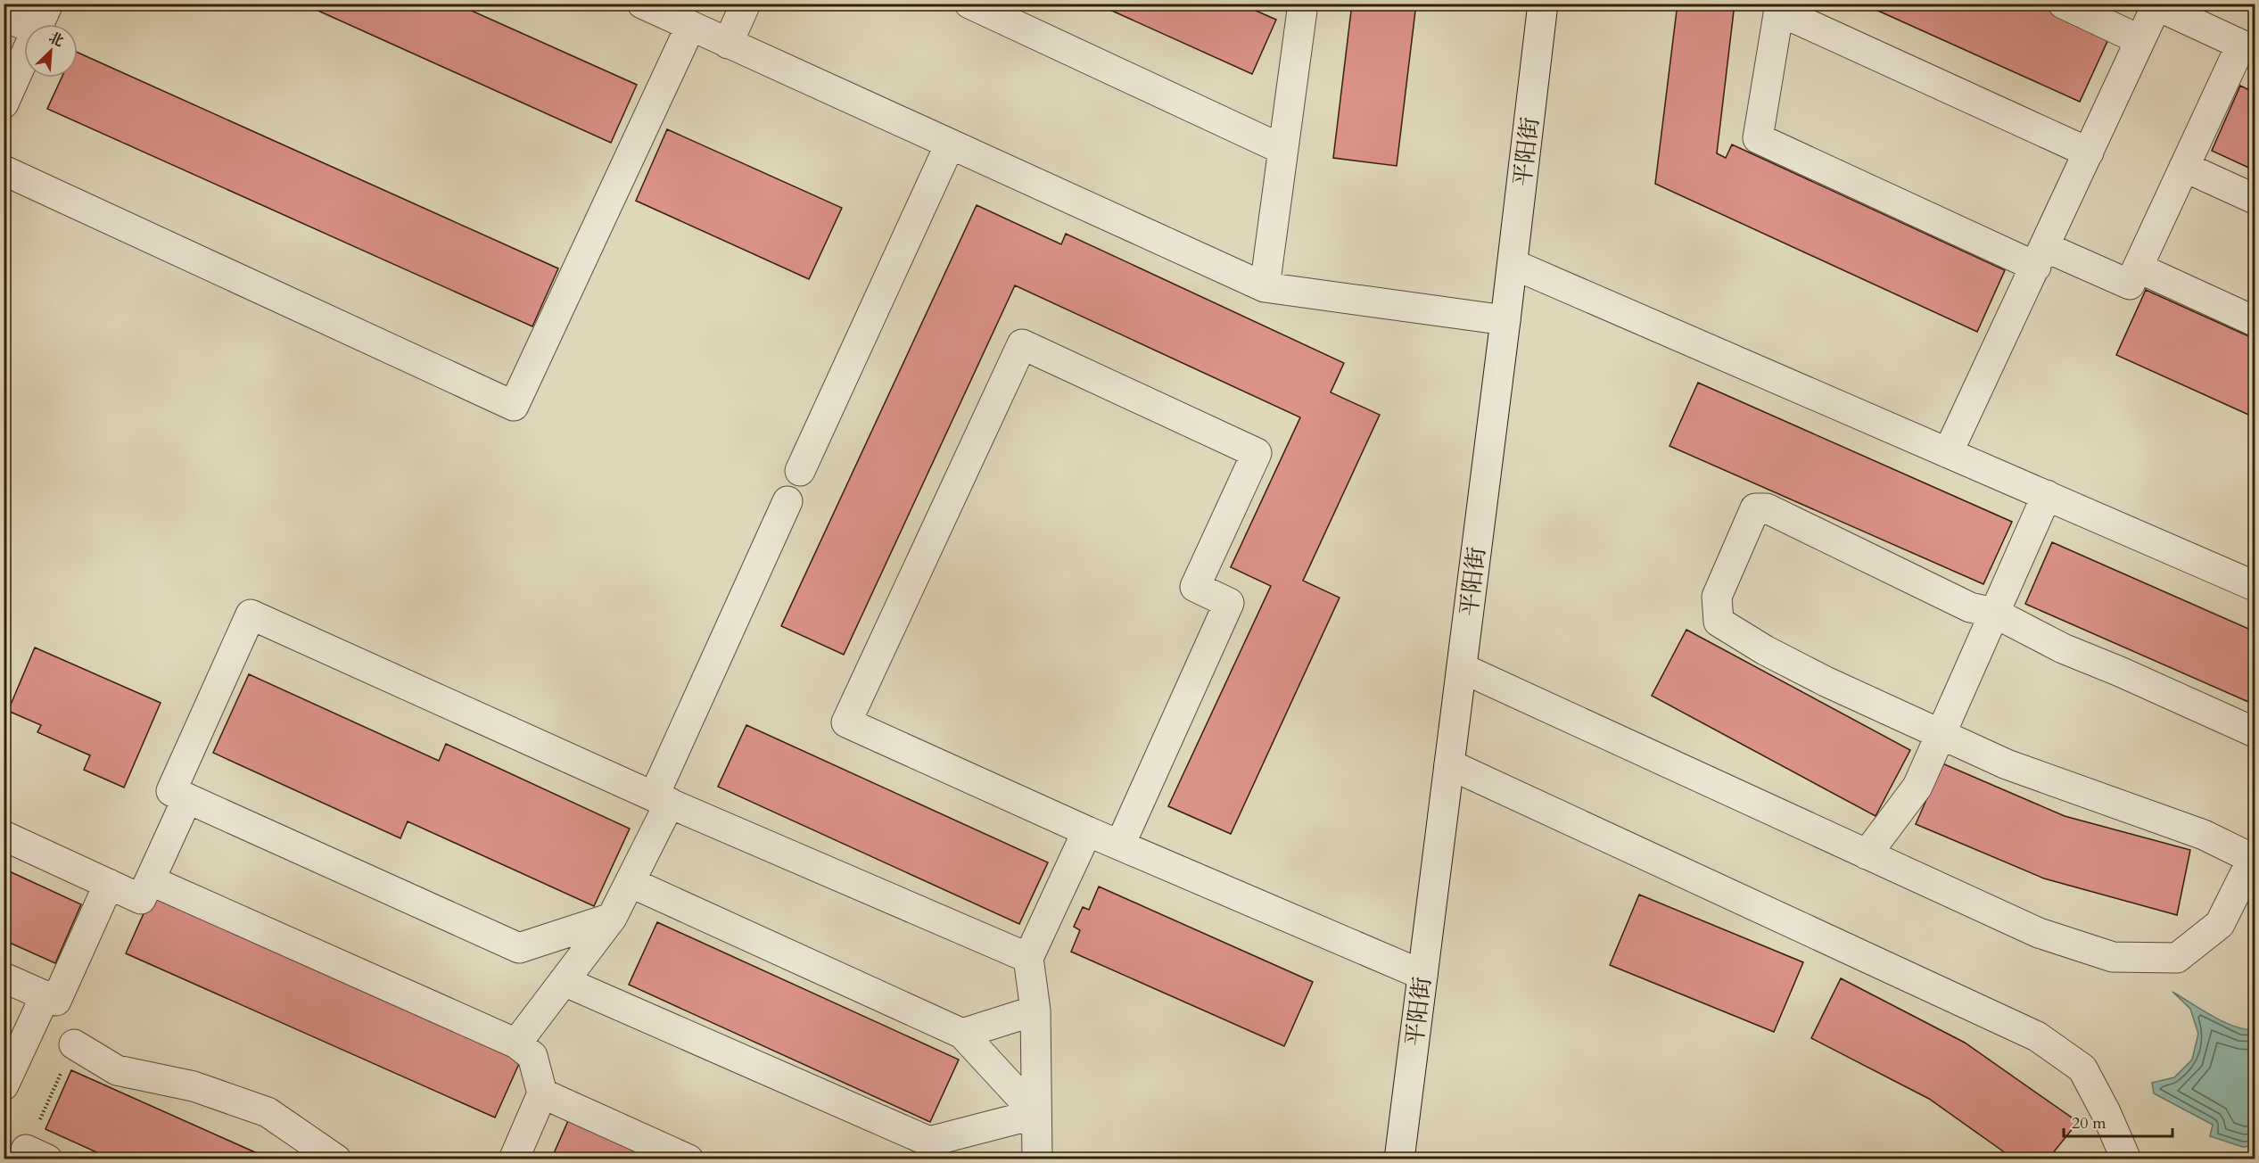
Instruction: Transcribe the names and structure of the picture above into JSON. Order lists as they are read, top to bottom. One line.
{"streets":{"street":["平阳街"]},"scale_bar":"20 m","north":"top right"}
